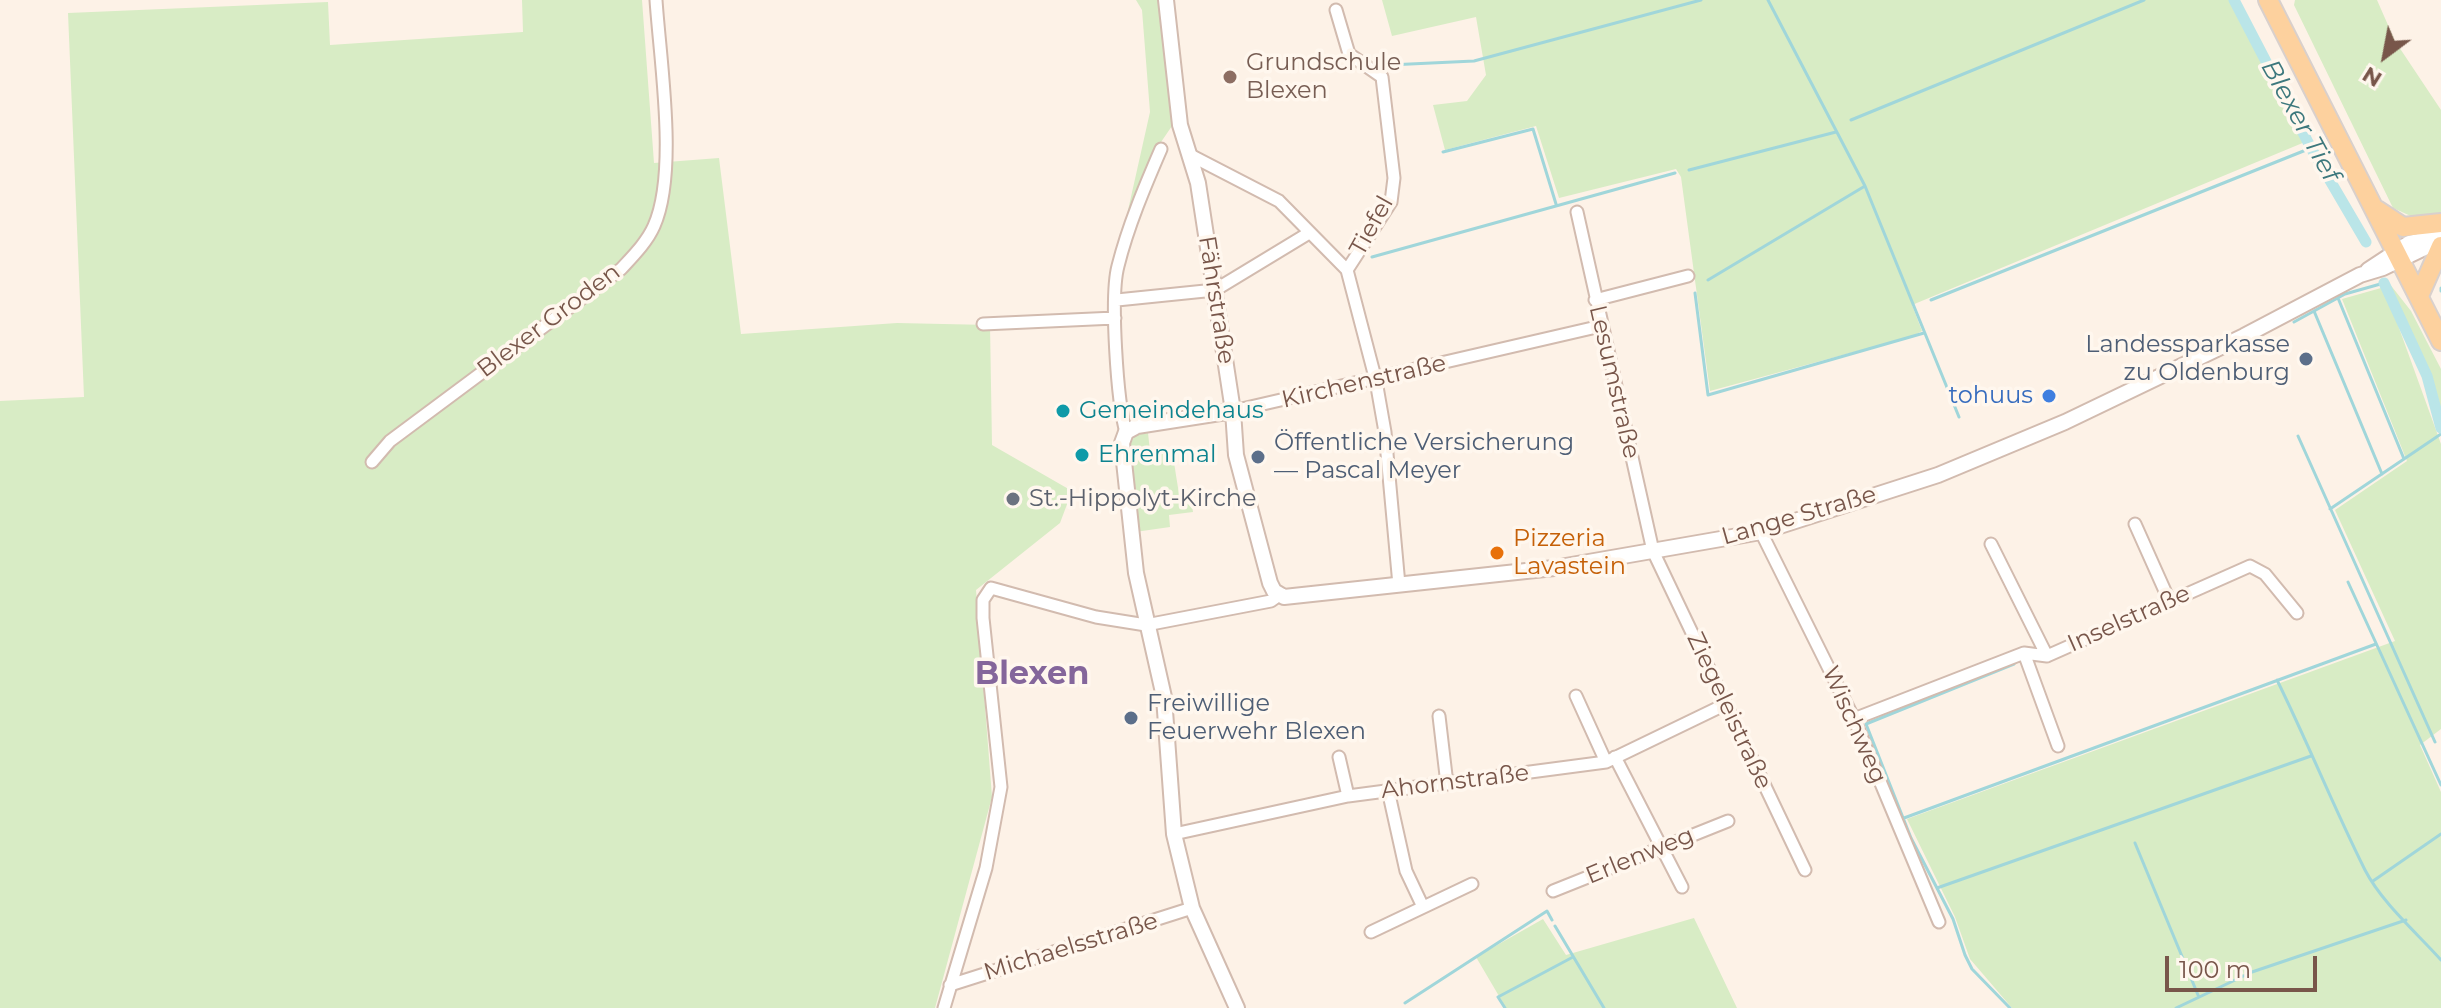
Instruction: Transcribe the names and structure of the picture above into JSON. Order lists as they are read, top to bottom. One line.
{"streets":{"street":["Tiefel","Fährstraße","Blexer Groden","Kirchenstraße","Lesumstraße","Lange Straße","Inselstraße","Ziegeleistraße","Wischweg","Ahornstraße","Erlenweg","Michaelsstraße"]},"crossings":[["Fährstraße","Kirchenstraße"],["Fährstraße","Lange Straße"],["Kirchenstraße","Lesumstraße"],["Lesumstraße","Lange Straße"],["Lesumstraße","Ziegeleistraße"],["Lange Straße","Ziegeleistraße"],["Lange Straße","Wischweg"],["Lange Straße","Michaelsstraße"],["Inselstraße","Wischweg"],["Ziegeleistraße","Ahornstraße"]],"districts":["Blexen"],"water":["Blexer Tief"],"places":["Grundschule Blexen","Landessparkasse zu Oldenburg","tohuus","Gemeindehaus","Ehrenmal","Öffentliche Versicherung — Pascal Meyer","St.-Hippolyt-Kirche","Pizzeria Lavastein","Freiwillige Feuerwehr Blexen"],"scale_bar":"100 m","north":"bottom left"}
